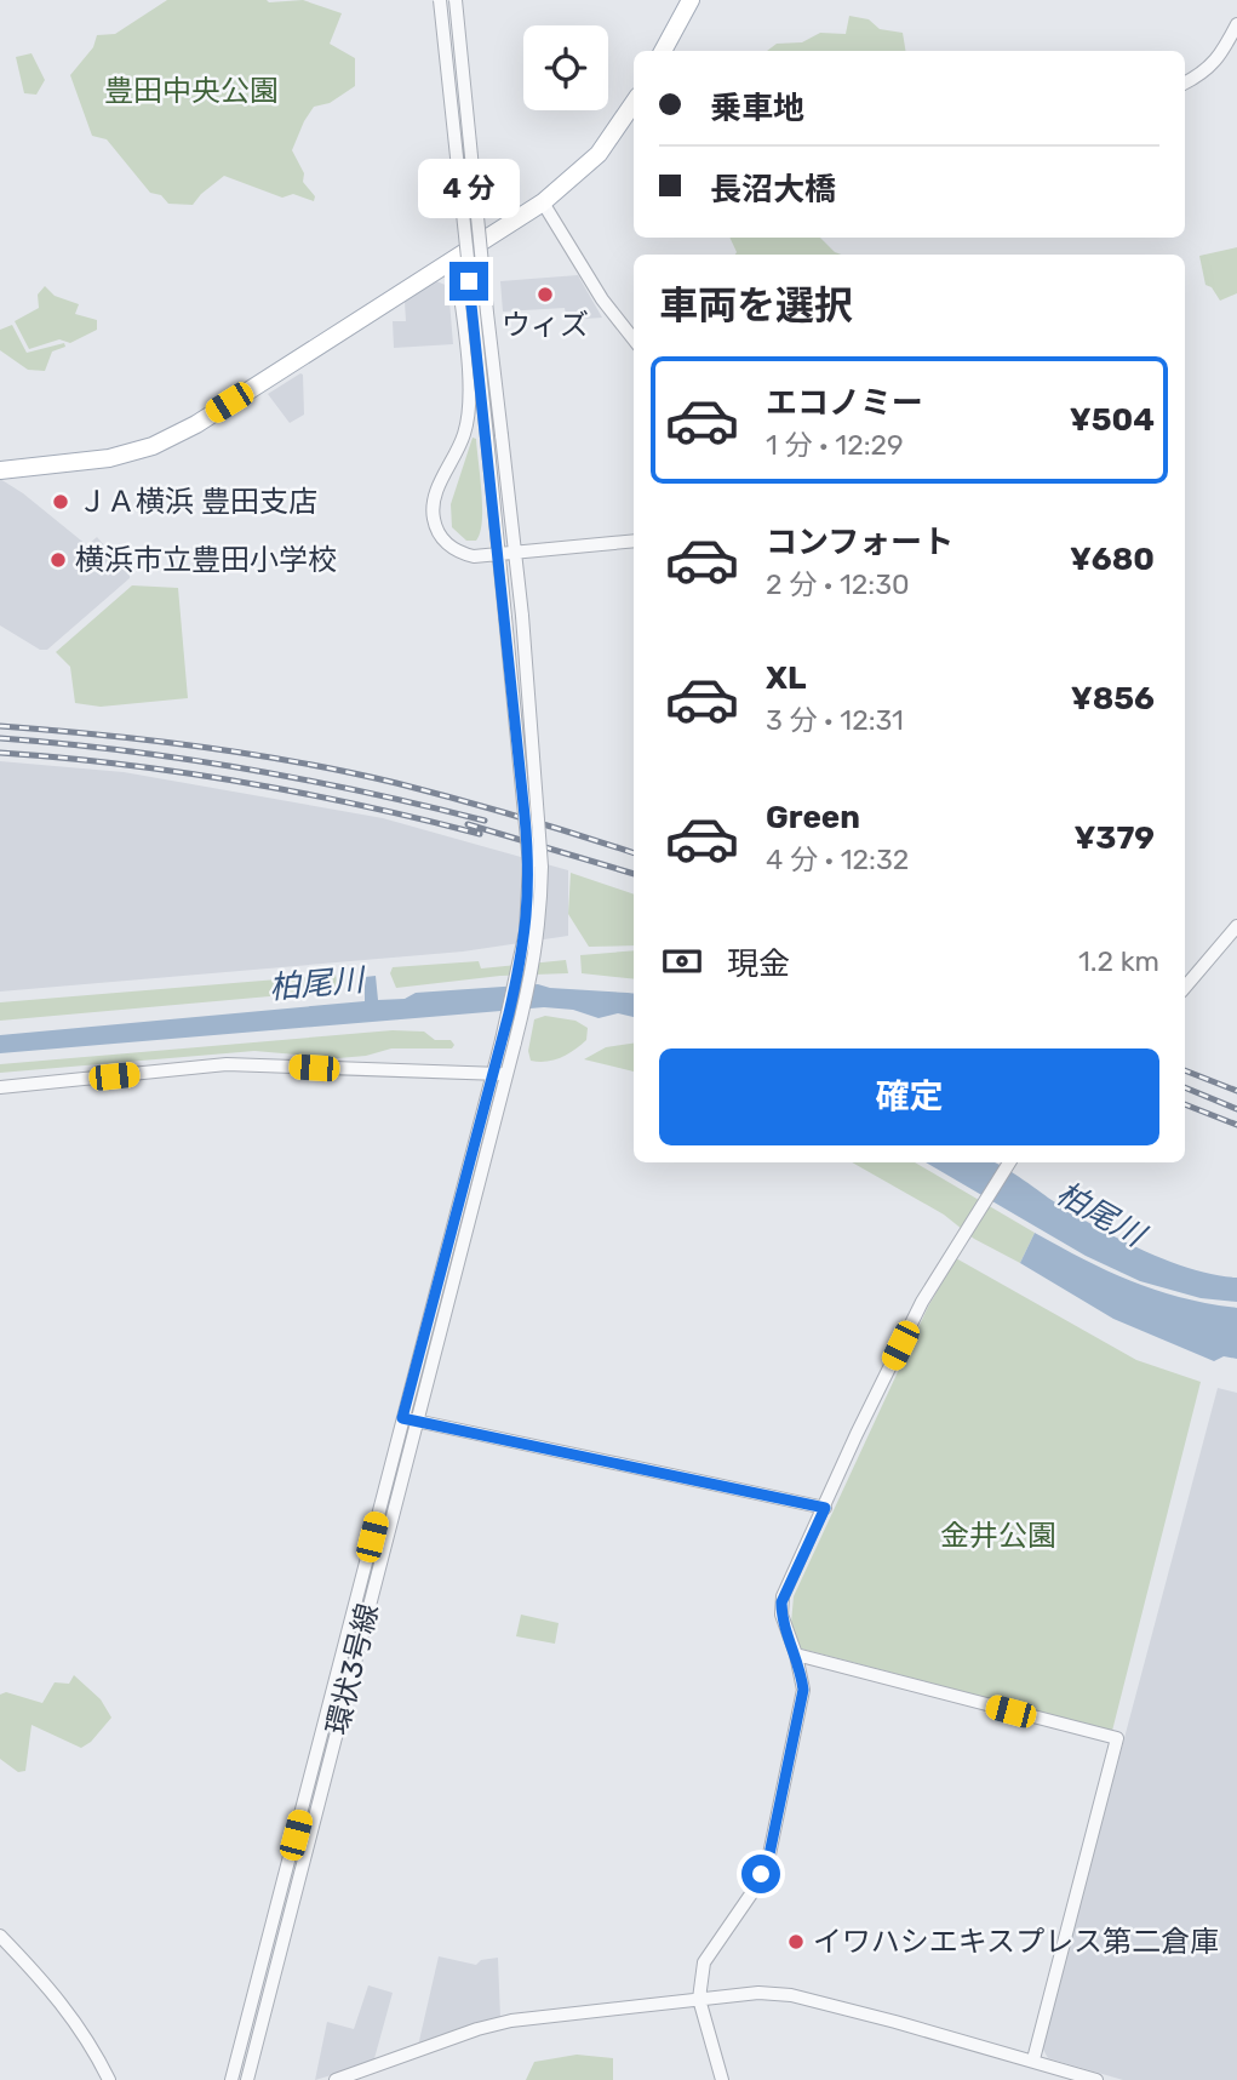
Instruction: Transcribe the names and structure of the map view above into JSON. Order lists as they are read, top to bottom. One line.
{"streets":{"street":["環状3号線"]},"water":["柏尾川"],"parks":["豊田中央公園","金井公園"],"places":["ウィズ","ＪＡ横浜 豊田支店","横浜市立豊田小学校","イワハシエキスプレス第二倉庫"],"page":{"banner":["乗車地","長沼大橋"],"bubble":"4 分","heading":"車両を選択","list":[{"name":"エコノミー","note":"1 分 · 12:29","value":"¥504"},{"name":"コンフォート","note":"2 分 · 12:30","value":"¥680"},{"name":"XL","note":"3 分 · 12:31","value":"¥856"},{"name":"Green","note":"4 分 · 12:32","value":"¥379"}],"pay":["現金","1.2 km"],"buttons":"確定"}}
